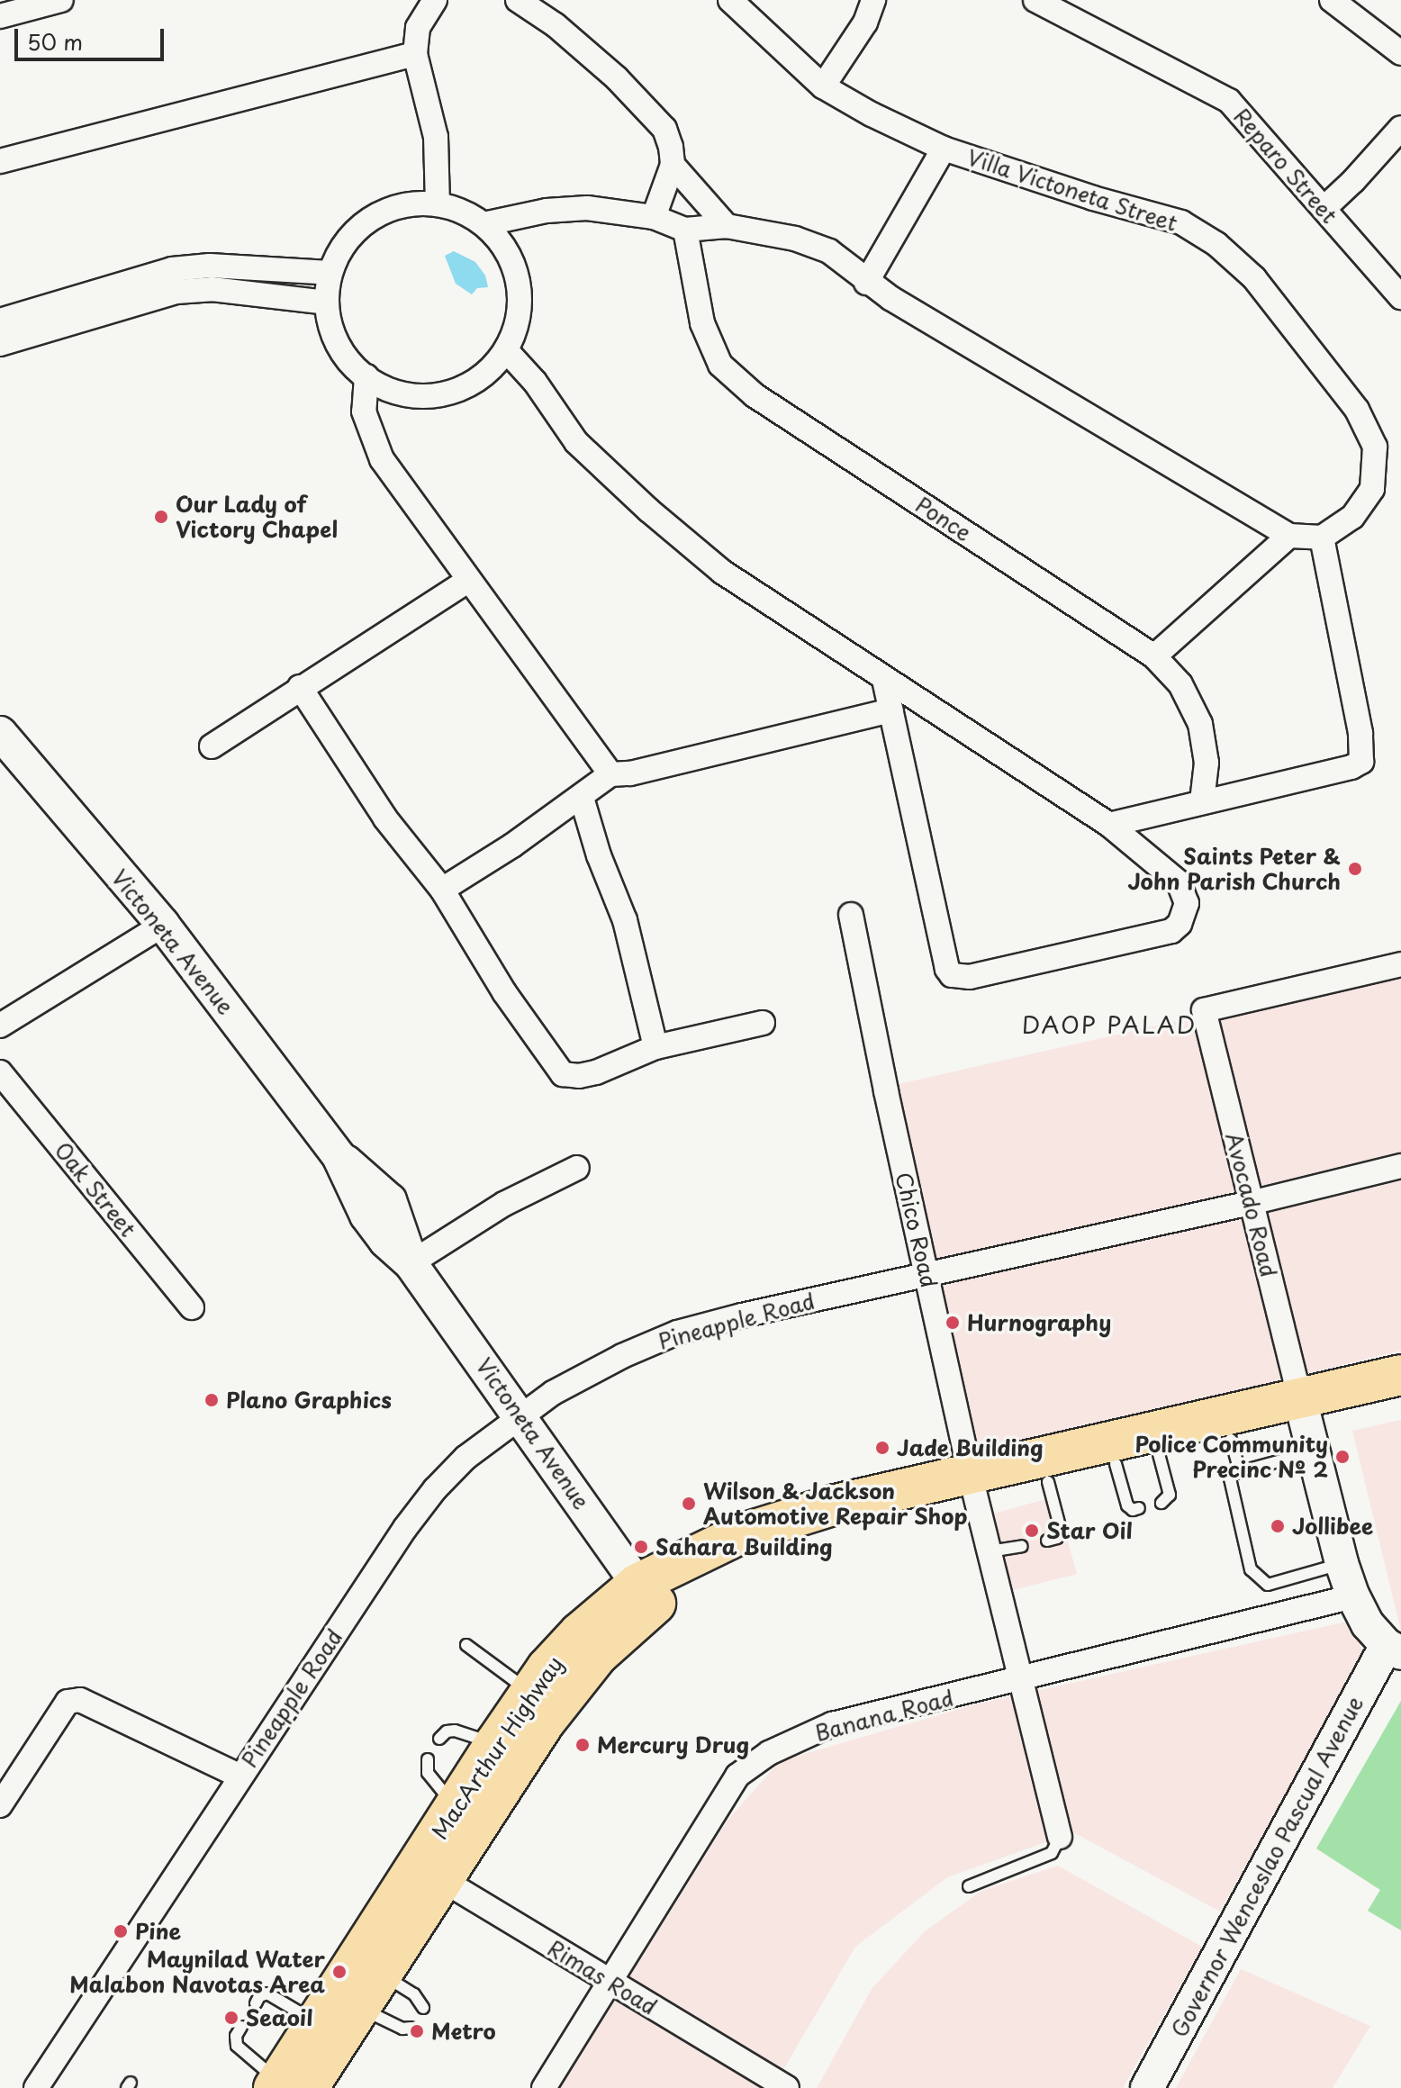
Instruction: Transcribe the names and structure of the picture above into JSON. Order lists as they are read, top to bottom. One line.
{"streets":{"highway":["MacArthur Highway"],"main road":["Victoneta Avenue","Governor Wenceslao Pascual Avenue"],"street":["Reparo Street","Villa Victoneta Street","Ponce","Oak Street","Avocado Road","Chico Road","Pineapple Road","Banana Road","Rimas Road"]},"crossings":[["Victoneta Avenue","Pineapple Road"],["Victoneta Avenue","MacArthur Highway"],["Avocado Road","Pineapple Road"],["Avocado Road","MacArthur Highway"],["Chico Road","Pineapple Road"],["Chico Road","Banana Road"],["Chico Road","MacArthur Highway"],["Banana Road","Rimas Road"],["MacArthur Highway","Rimas Road"]],"districts":["DAOP PALAD"],"places":["Our Lady of Victory Chapel","Saints Peter & John Parish Church","Hurnography","Plano Graphics","Jade Building","Police Community Precinc № 2","Wilson & Jackson Automotive Repair Shop","Jollibee","Star Oil","Sahara Building","Mercury Drug","Pine","Maynilad Water Malabon Navotas Area","Seaoil","Metro"],"scale_bar":"50 m"}
